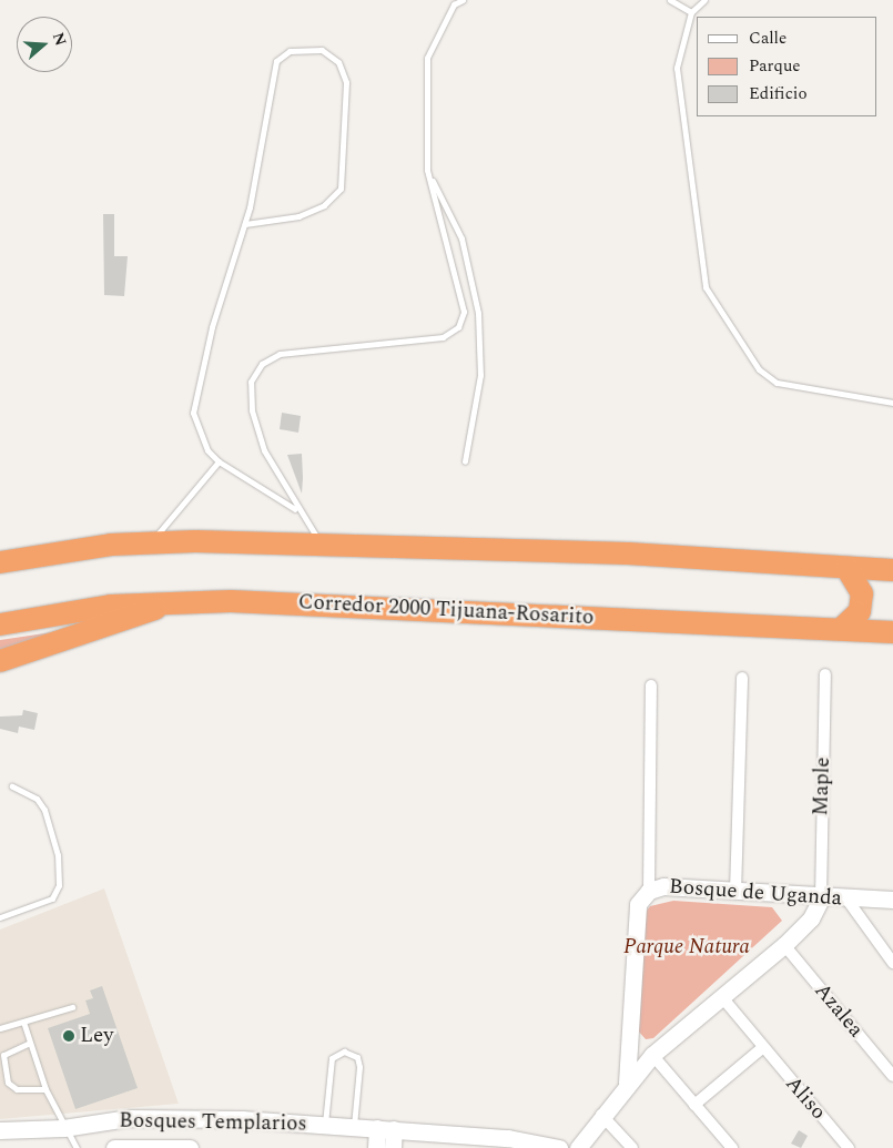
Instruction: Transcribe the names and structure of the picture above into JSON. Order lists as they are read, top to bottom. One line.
{"streets":{"highway":["Corredor 2000 Tijuana-Rosarito"],"street":["Maple","Bosque de Uganda","Azalea","Aliso","Bosques Templarios"]},"crossings":[["Maple","Bosque de Uganda"]],"parks":["Parque Natura"],"places":["Ley"],"legend":["Calle","Parque","Edificio"],"north":"right"}
